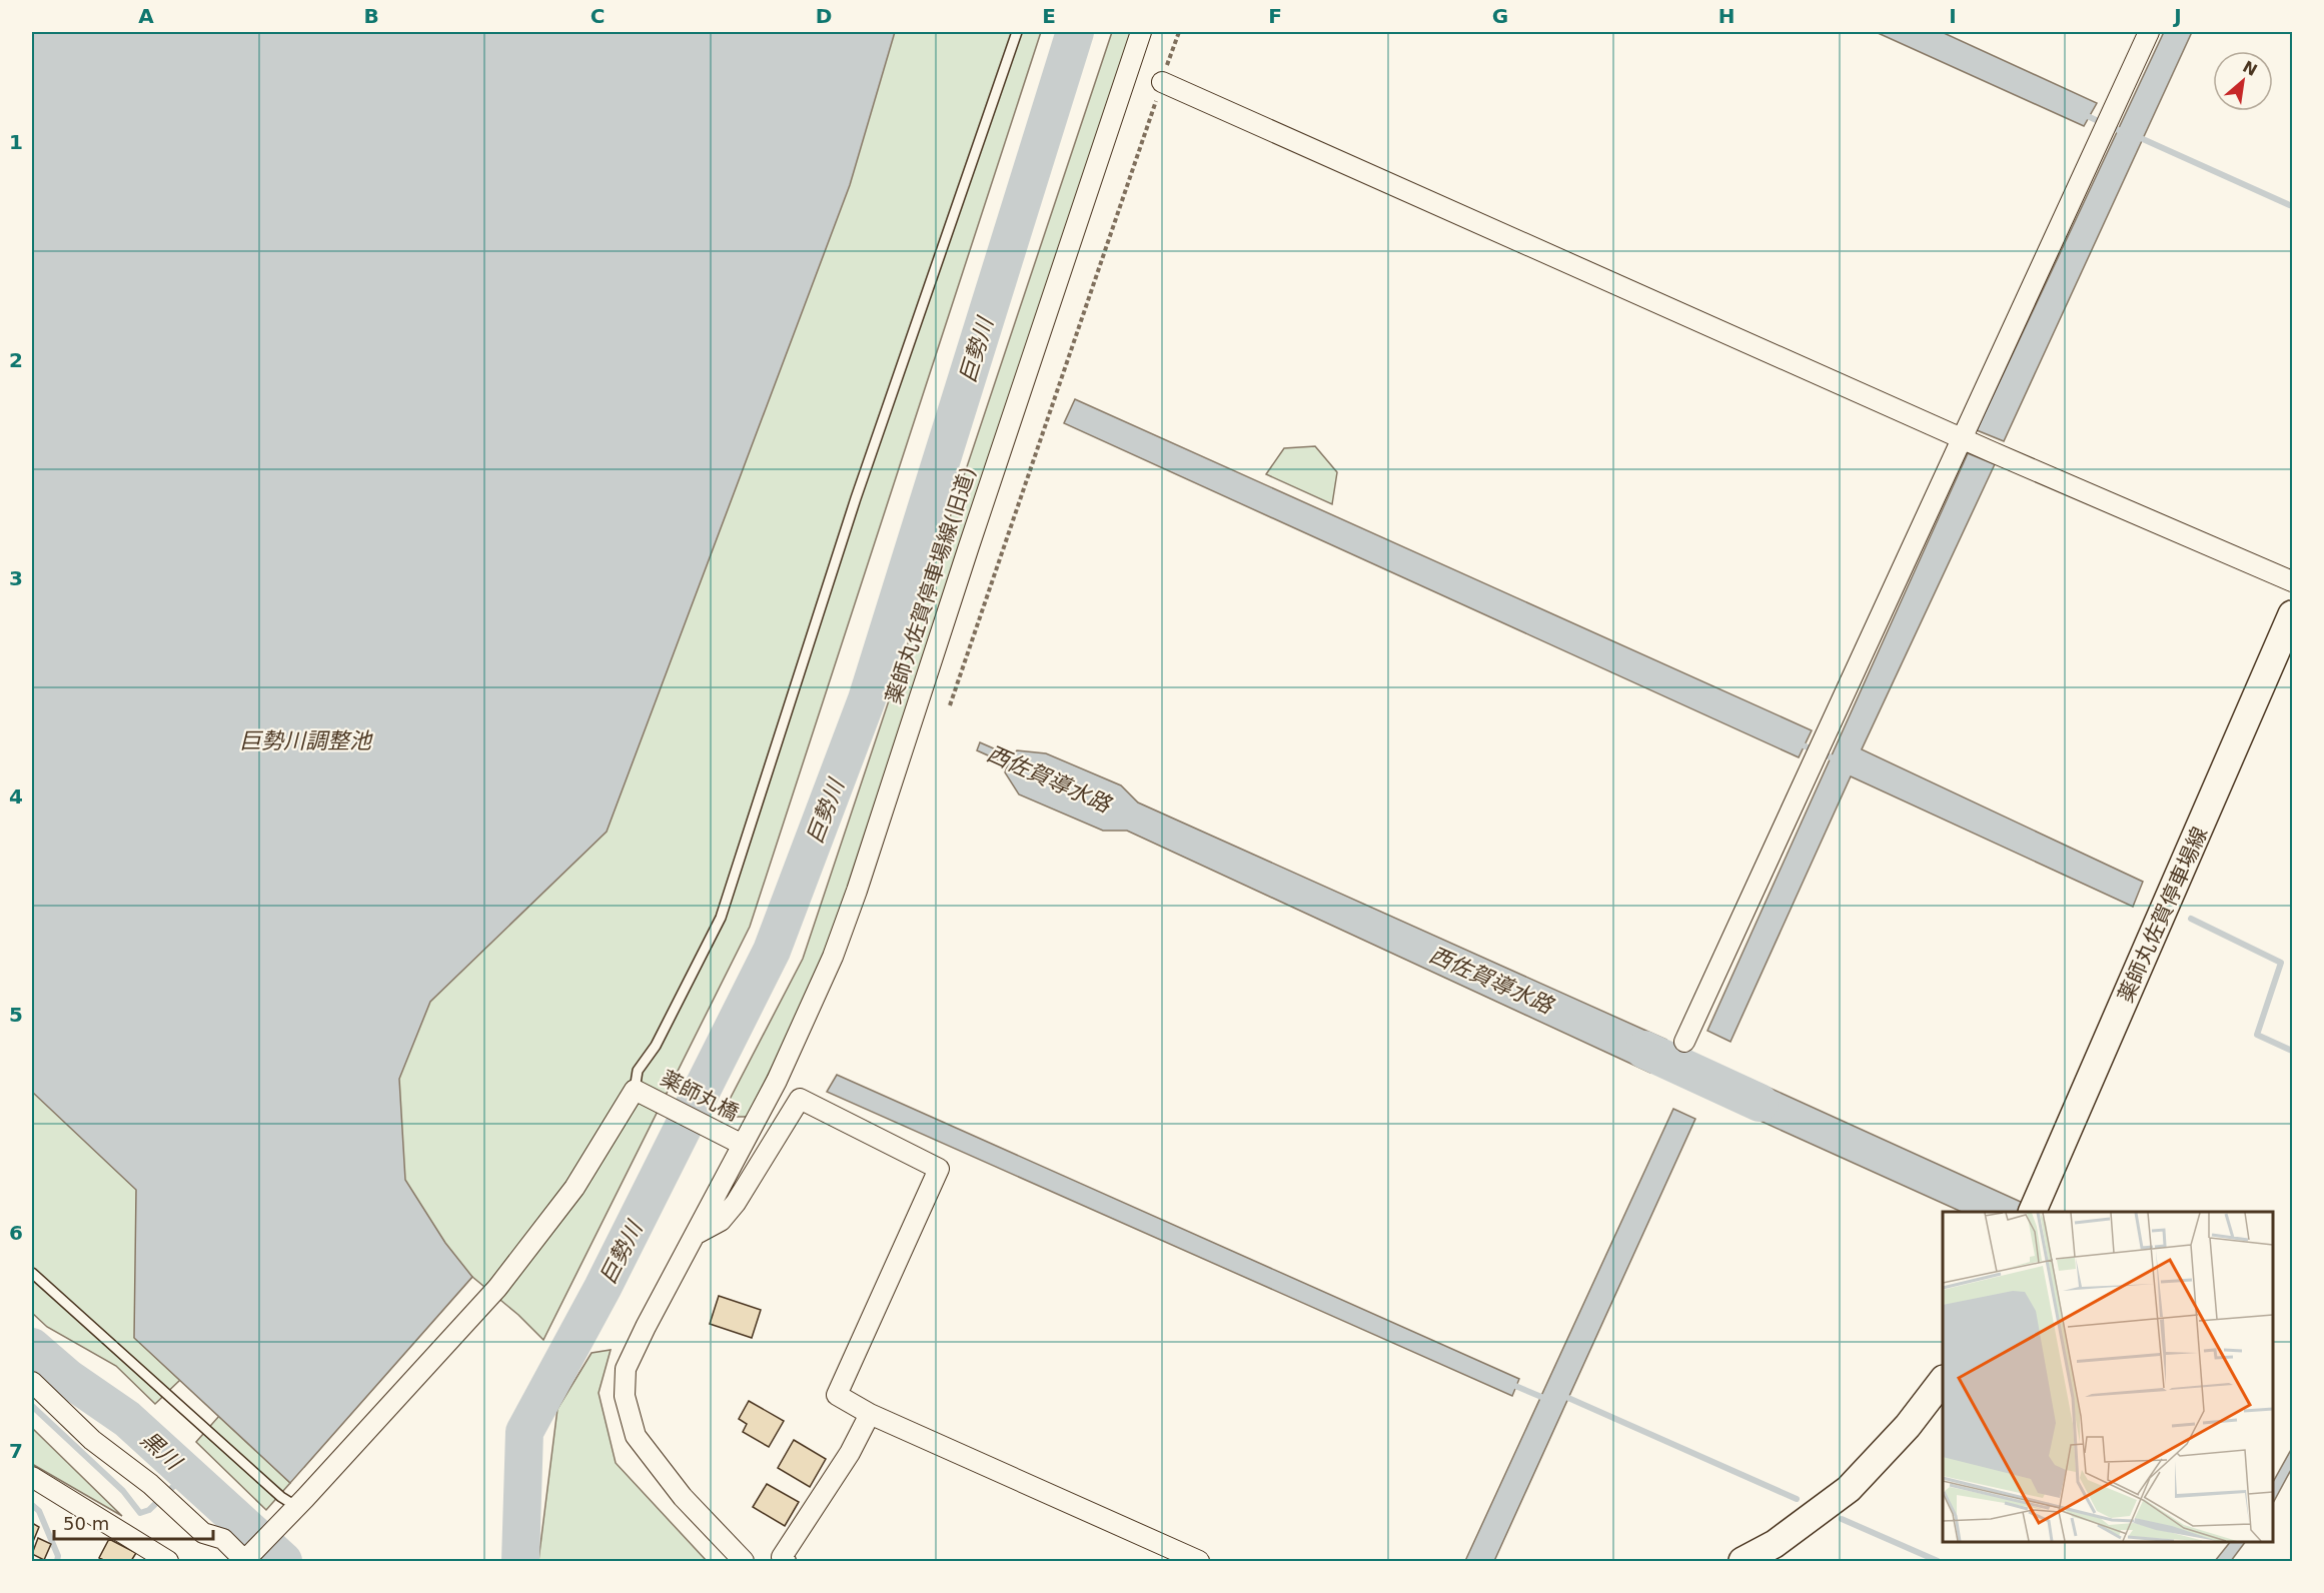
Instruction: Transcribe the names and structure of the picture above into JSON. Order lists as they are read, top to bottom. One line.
{"streets":{"main road":["薬師丸佐賀停車場線"],"street":["薬師丸佐賀停車場線(旧道)","薬師丸橋"]},"crossings":[["薬師丸佐賀停車場線(旧道)","薬師丸橋"]],"water":["巨勢川","巨勢川調整池","西佐賀導水路","黒川"],"scale_bar":"50 m","north":"top right","grid":{"columns":["A","B","C","D","E","F","G","H","I","J"],"rows":["1","2","3","4","5","6","7"]}}
